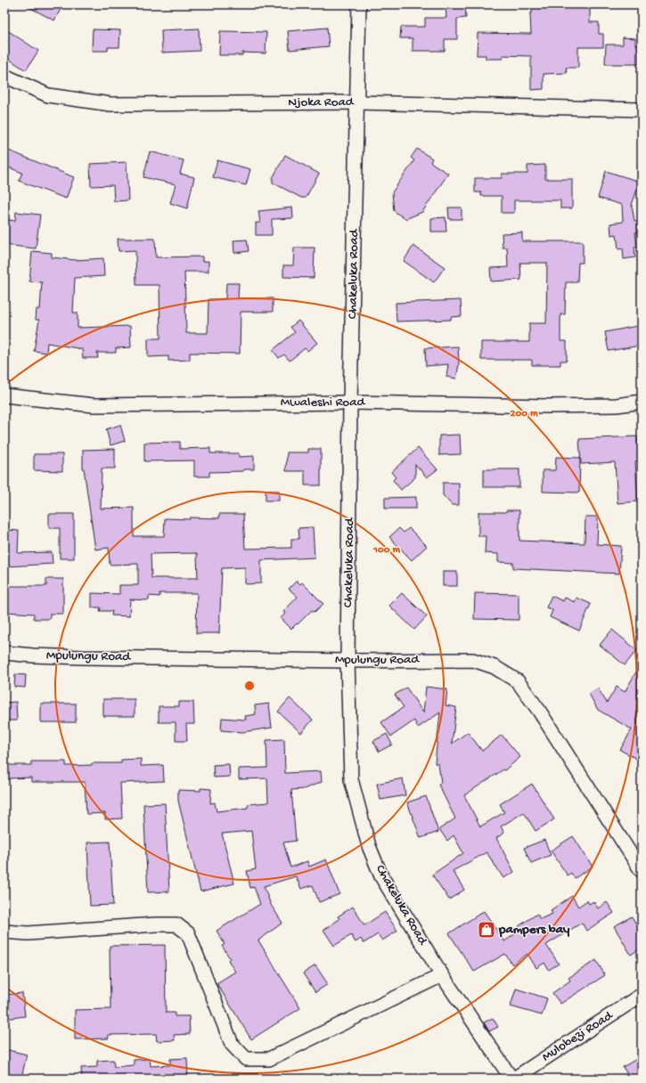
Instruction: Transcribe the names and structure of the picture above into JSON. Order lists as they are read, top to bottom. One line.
{"streets":{"street":["Njoka Road","Chakeluka Road","Mwaleshi Road","Mpulungu Road","Mulobezi Road"]},"crossings":[["Njoka Road","Chakeluka Road"],["Chakeluka Road","Mwaleshi Road"],["Chakeluka Road","Mpulungu Road"],["Chakeluka Road","Mulobezi Road"]],"places":{"shop":["pampers bay"]},"rings":["200 m","100 m"]}
